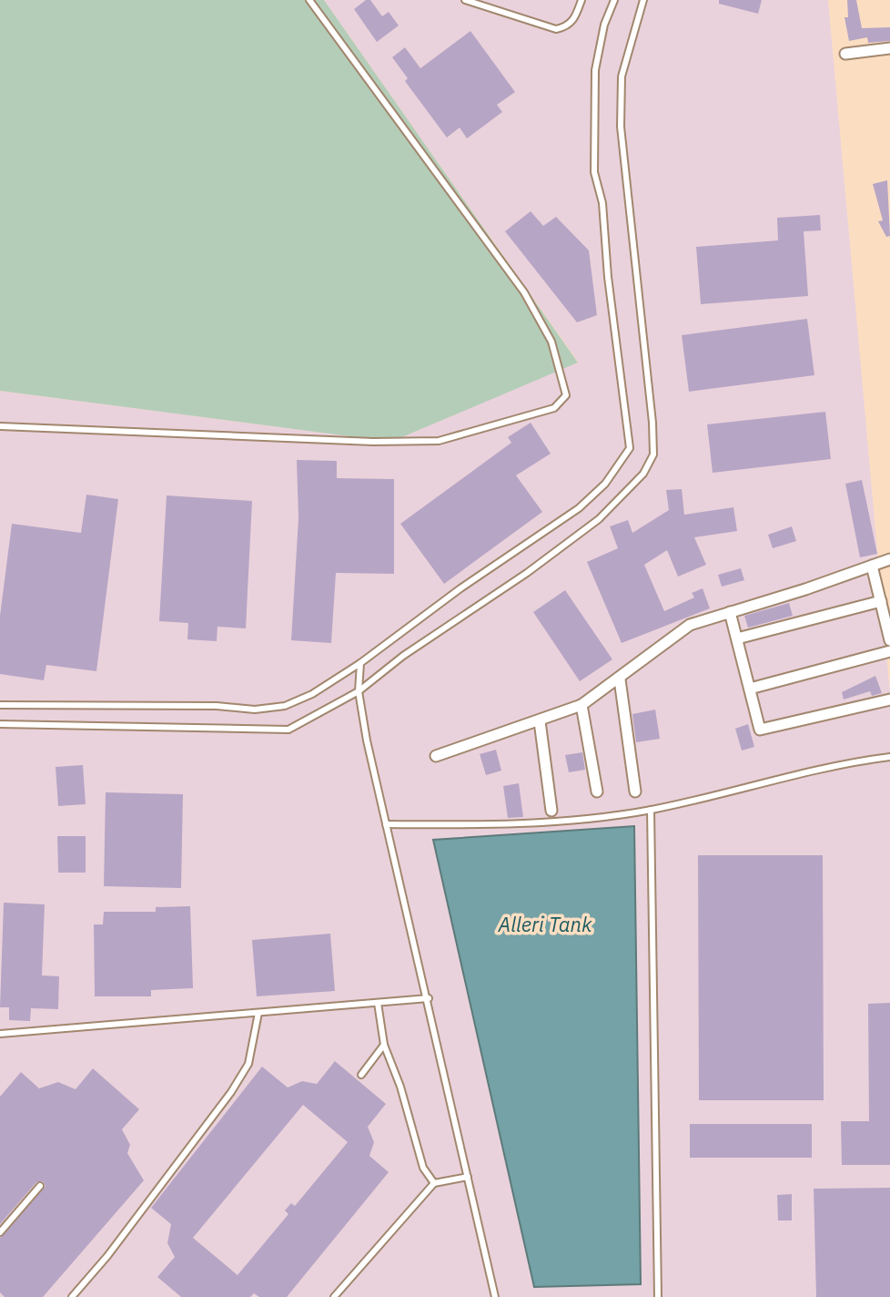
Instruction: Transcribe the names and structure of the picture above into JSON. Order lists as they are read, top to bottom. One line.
{"water":["Alleri Tank"]}
